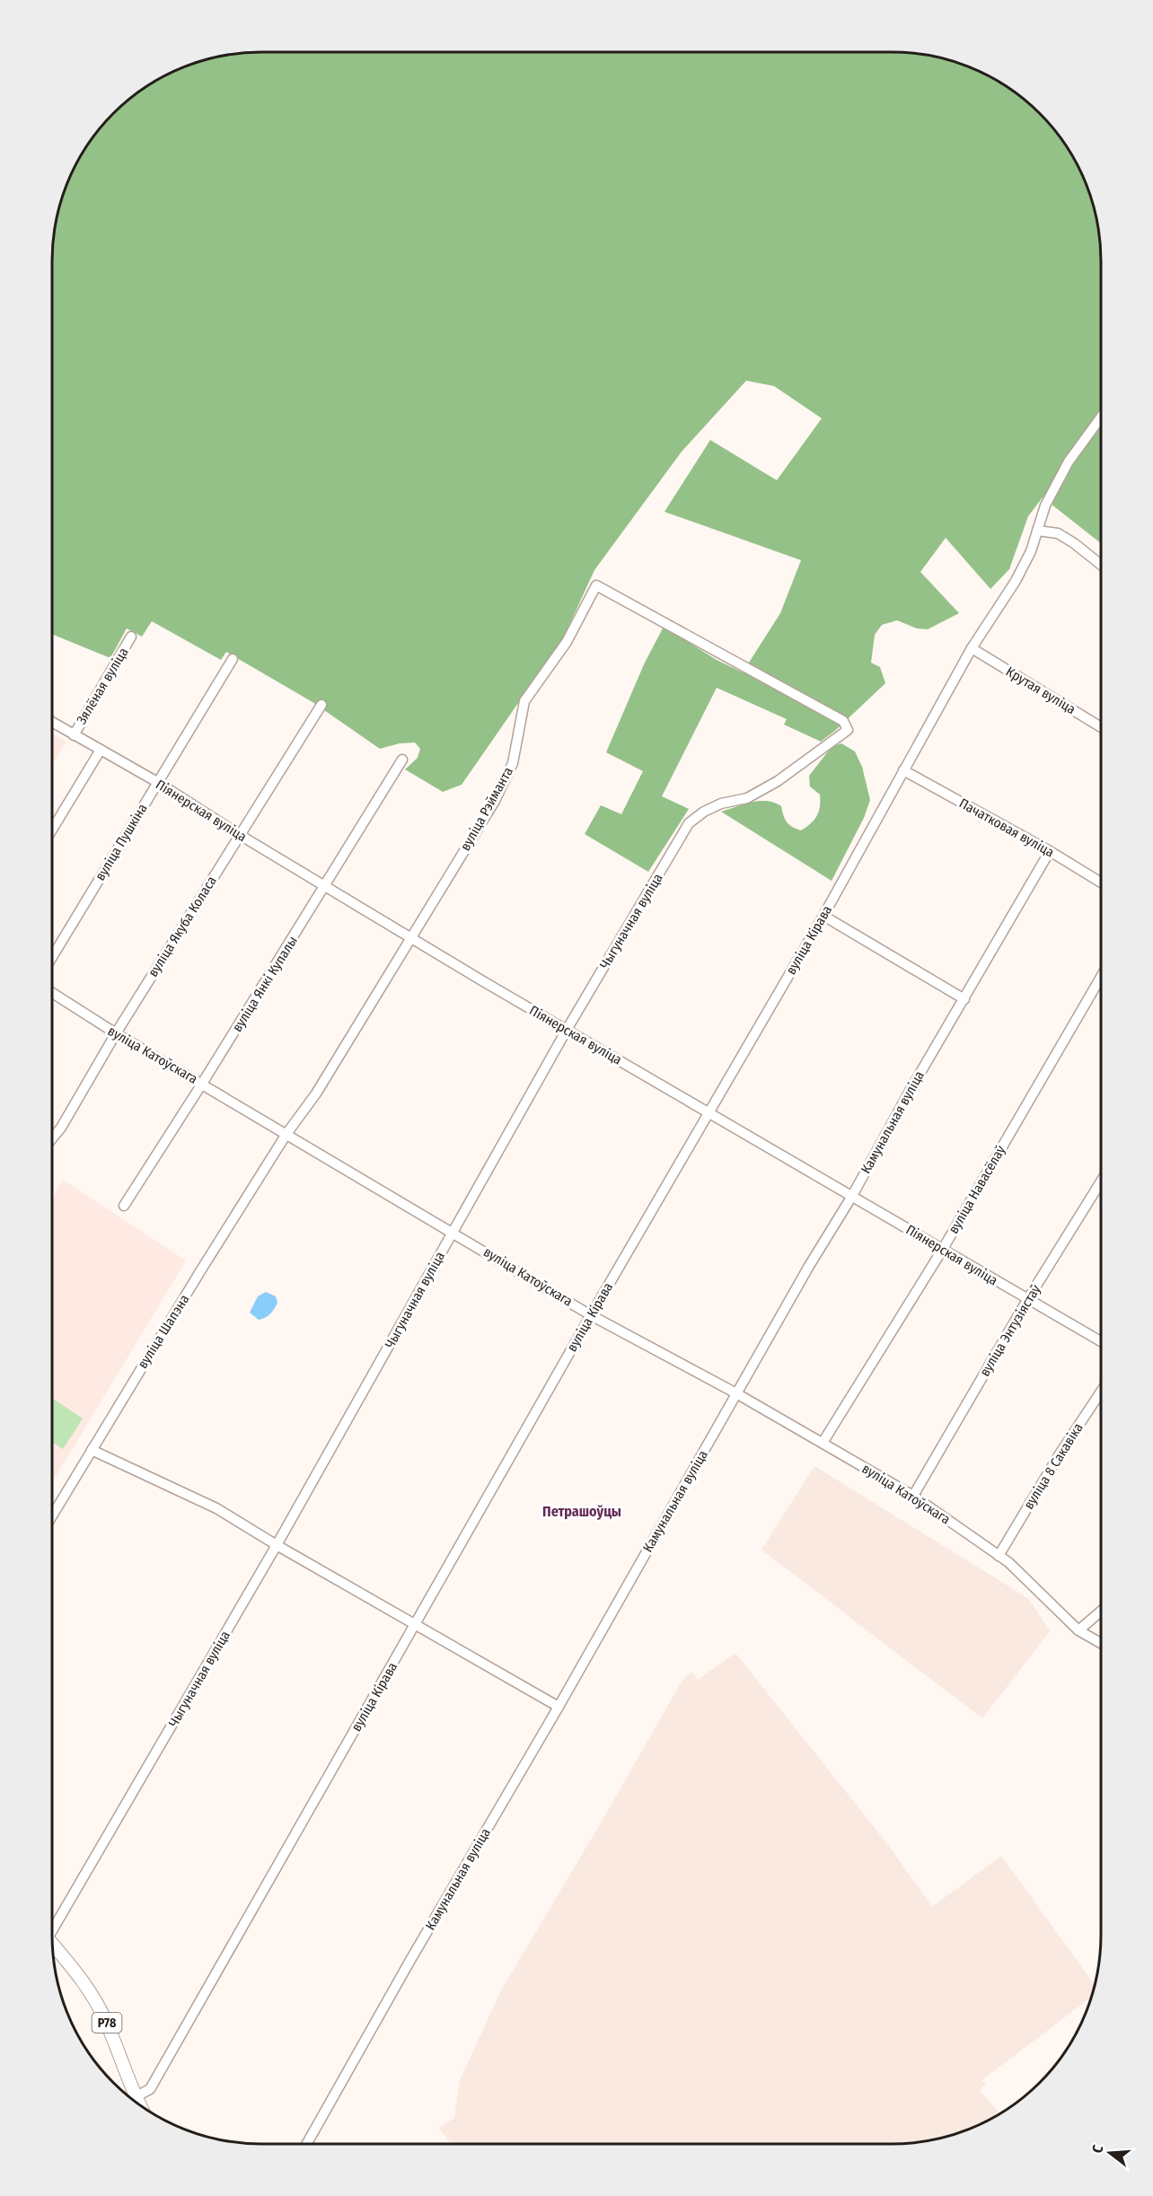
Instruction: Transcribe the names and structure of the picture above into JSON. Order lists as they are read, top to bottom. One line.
{"streets":{"main road":["Р78"],"street":["Зялёная вуліца","Крутая вуліца","вуліца Рэйманта","Піянерская вуліца","Пачатковая вуліца","вуліца Пушкіна","Чыгуначная вуліца","вуліца Якуба Коласа","вуліца Кірава","вуліца Янкі Купалы","вуліца Катоўскага","Камунальная вуліца","вуліца Навасёлаў","вуліца Энтузіястаў","вуліца Шапэна","вуліца 8 Сакавіка"]},"crossings":[["Зялёная вуліца","Піянерская вуліца"],["Крутая вуліца","вуліца Кірава"],["вуліца Рэйманта","Піянерская вуліца"],["вуліца Рэйманта","Чыгуначная вуліца"],["вуліца Рэйманта","вуліца Катоўскага"],["вуліца Рэйманта","вуліца Шапэна"],["Піянерская вуліца","вуліца Пушкіна"],["Піянерская вуліца","Чыгуначная вуліца"],["Піянерская вуліца","вуліца Якуба Коласа"],["Піянерская вуліца","вуліца Кірава"],["Піянерская вуліца","вуліца Янкі Купалы"],["Піянерская вуліца","Камунальная вуліца"],["Піянерская вуліца","вуліца Навасёлаў"],["Піянерская вуліца","вуліца Энтузіястаў"],["Пачатковая вуліца","вуліца Кірава"],["Пачатковая вуліца","Камунальная вуліца"],["Чыгуначная вуліца","вуліца Катоўскага"],["вуліца Якуба Коласа","вуліца Катоўскага"],["вуліца Кірава","вуліца Катоўскага"],["вуліца Кірава","Р78"],["вуліца Янкі Купалы","вуліца Катоўскага"],["вуліца Катоўскага","Камунальная вуліца"],["вуліца Катоўскага","вуліца Навасёлаў"],["вуліца Катоўскага","вуліца Энтузіястаў"],["вуліца Катоўскага","вуліца Шапэна"],["вуліца Катоўскага","вуліца 8 Сакавіка"]],"districts":["Петрашоўцы"],"north":"left"}
